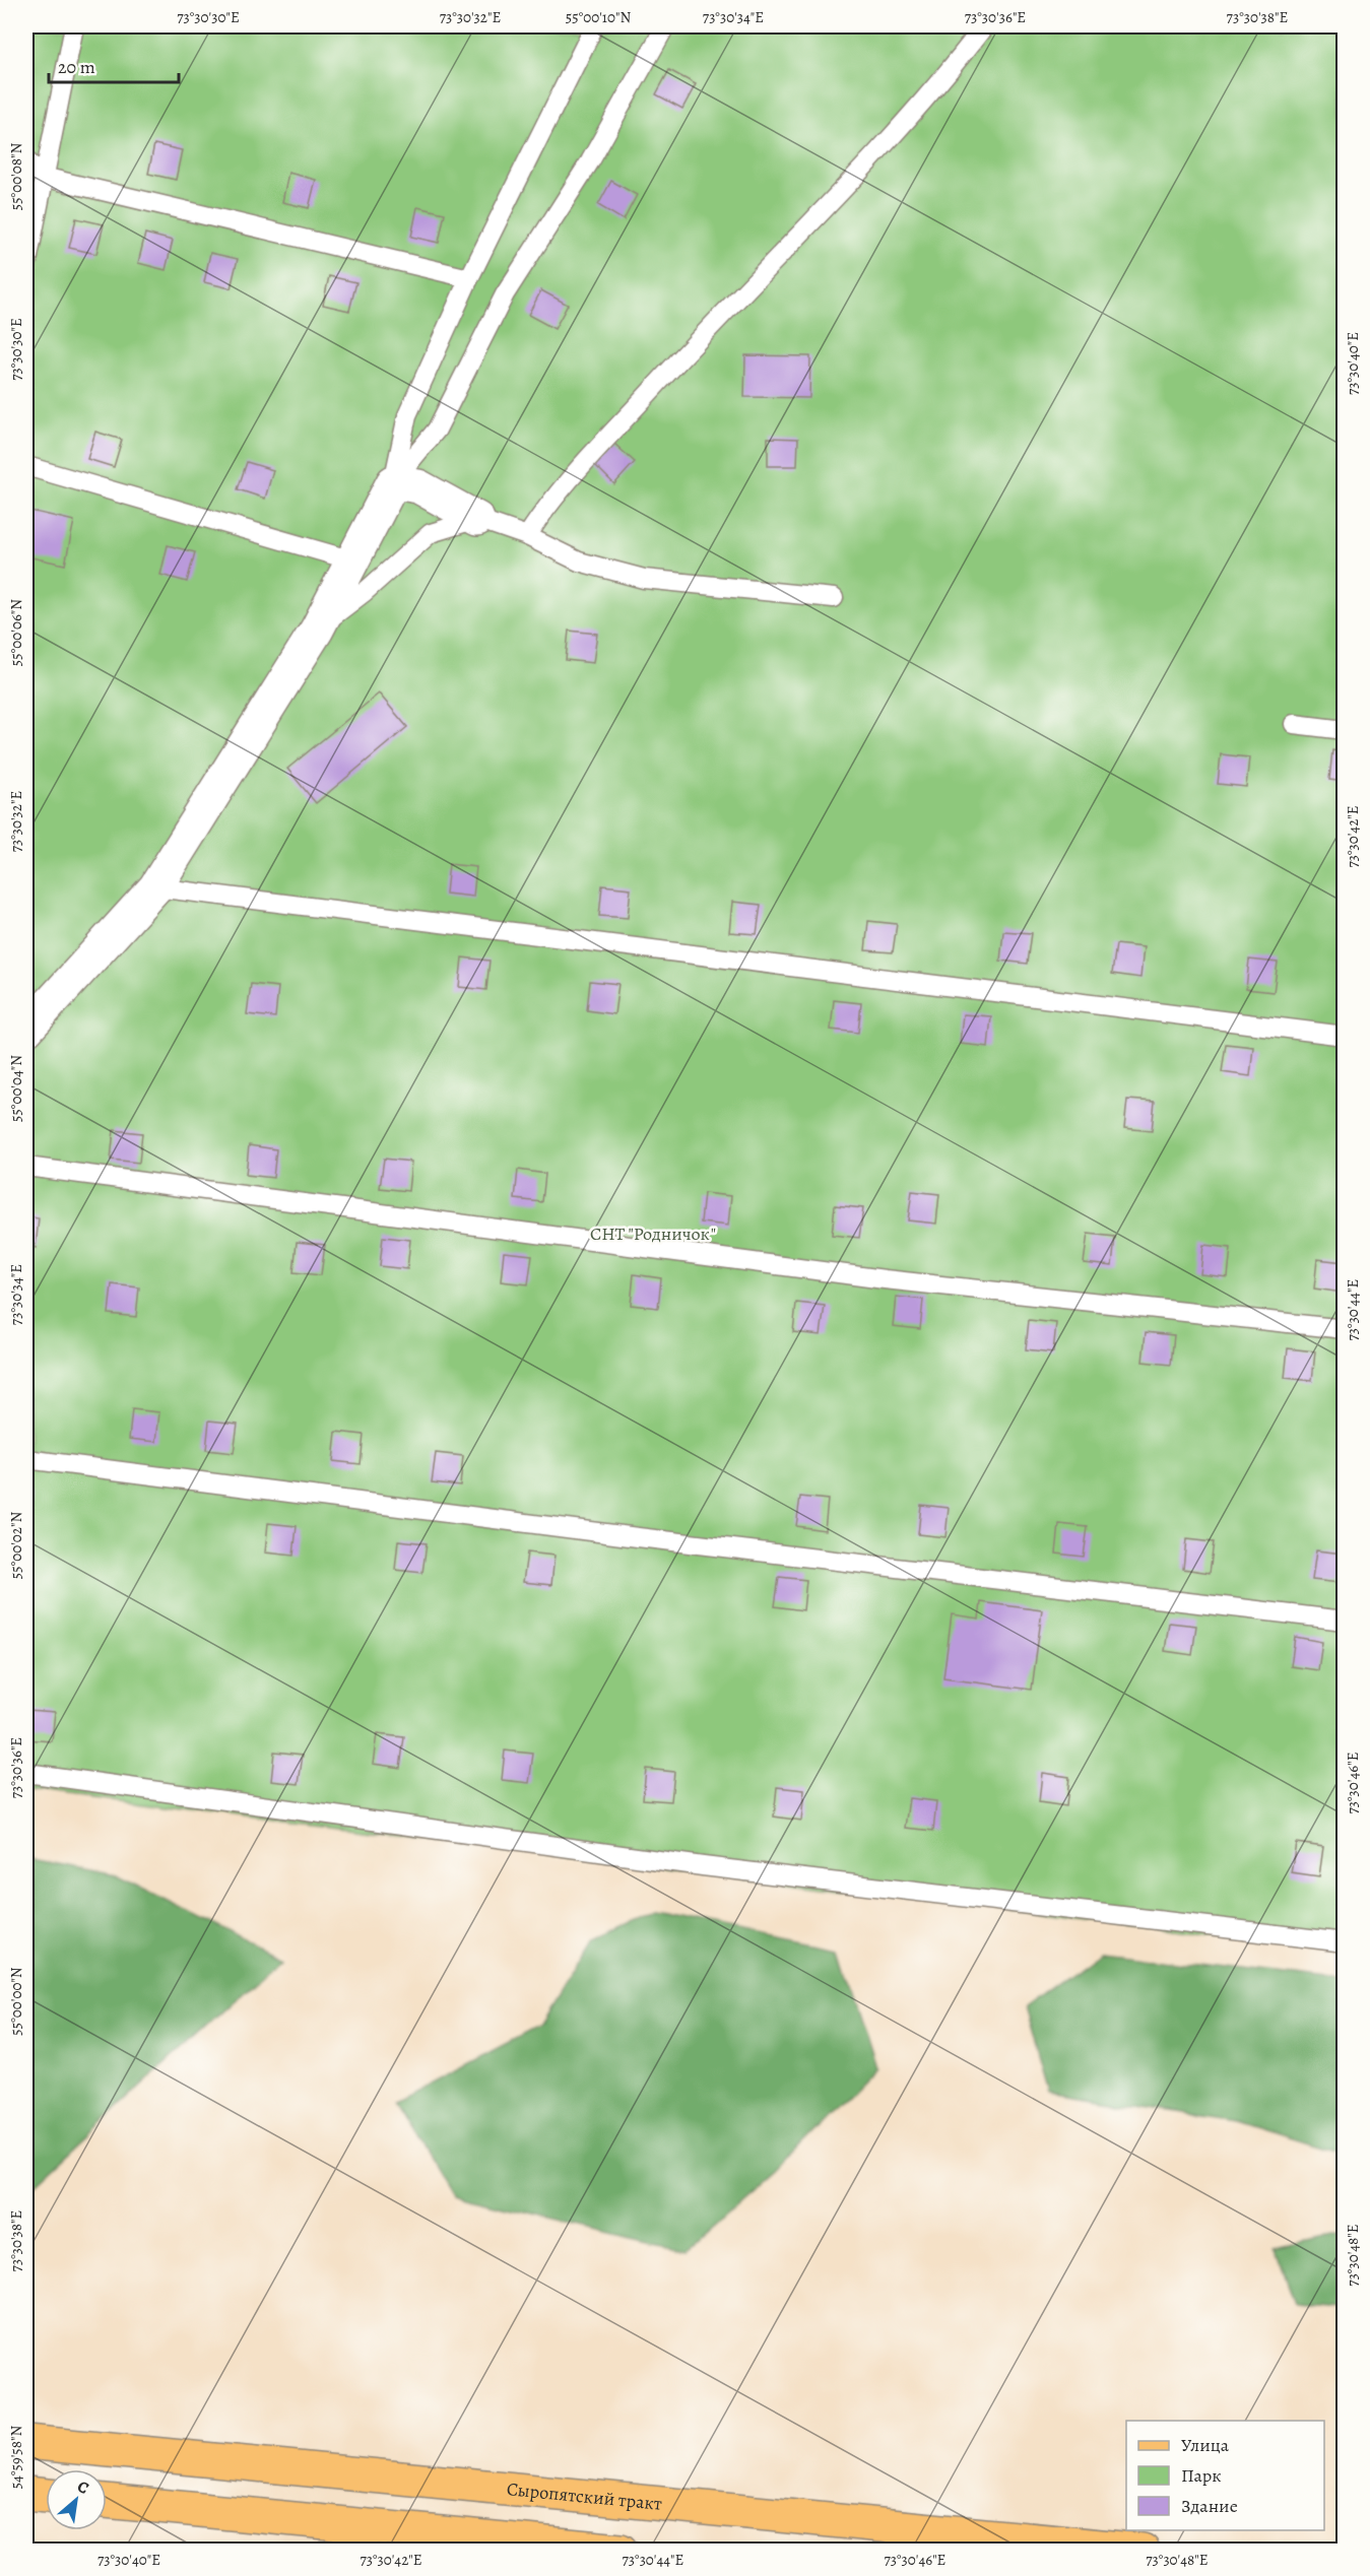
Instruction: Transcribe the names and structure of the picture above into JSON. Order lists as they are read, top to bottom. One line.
{"streets":{"main road":["Сыропятский тракт"]},"parks":["СНТ \"Родничок\""],"legend":["Улица","Парк","Здание"],"scale_bar":"20 m","north":"top right","coordinates":["73°30'30\"E","73°30'32\"E","55°00'10\"N","73°30'34\"E","73°30'36\"E","73°30'38\"E","55°00'08\"N","73°30'40\"E","55°00'06\"N","73°30'42\"E","55°00'04\"N","73°30'44\"E","55°00'02\"N","73°30'46\"E","55°00'00\"N","73°30'48\"E","54°59'58\"N"]}
